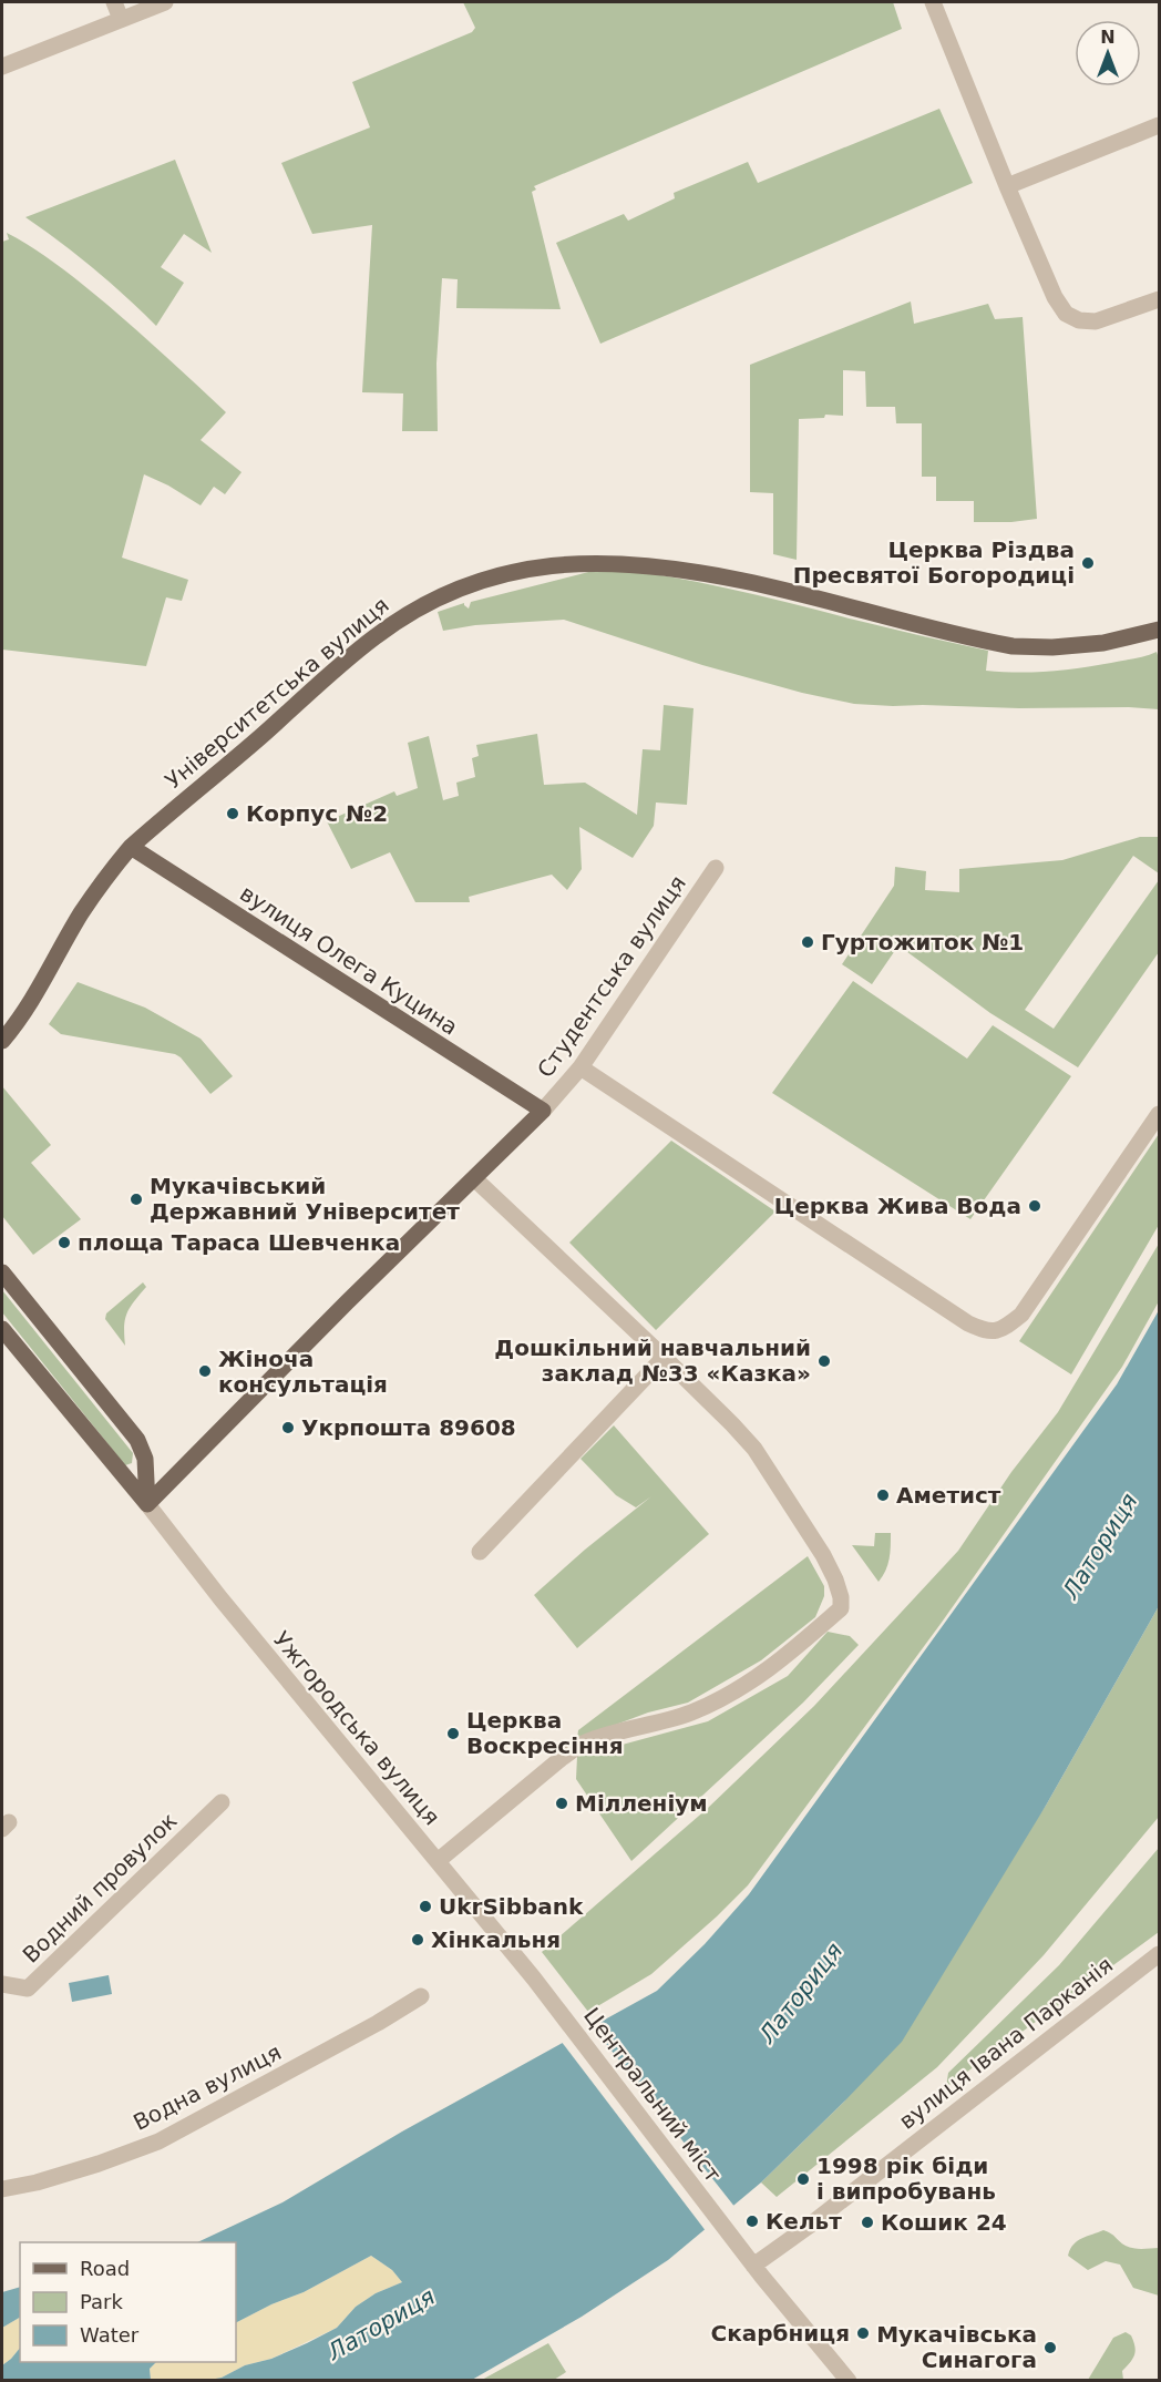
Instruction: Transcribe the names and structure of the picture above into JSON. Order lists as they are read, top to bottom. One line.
{"streets":{"main road":["Університетська вулиця","вулиця Олега Куцина","Студентська вулиця","Ужгородська вулиця"],"street":["Водний провулок","вулиця Івана Парканія","Водна вулиця","Центральний міст"]},"crossings":[["Університетська вулиця","вулиця Олега Куцина"],["вулиця Олега Куцина","Студентська вулиця"],["Студентська вулиця","Ужгородська вулиця"],["Ужгородська вулиця","Центральний міст"],["вулиця Івана Парканія","Центральний міст"]],"water":["Латориця"],"places":["Церква Різдва Пресвятої Богородиці","Корпус №2","Гуртожиток №1","Мукачівський Державний Університет","Церква Жива Вода","площа Тараса Шевченка","Дошкільний навчальний заклад №33 «Казка»","Жіноча консультація","Укрпошта 89608","Аметист","Церква Воскресіння","Мілленіум","UkrSibbank","Хінкальня","1998 рік біди і випробувань","Кельт","Кошик 24","Скарбниця","Мукачівська Синагога"],"legend":["Road","Park","Water"],"north":"top"}
